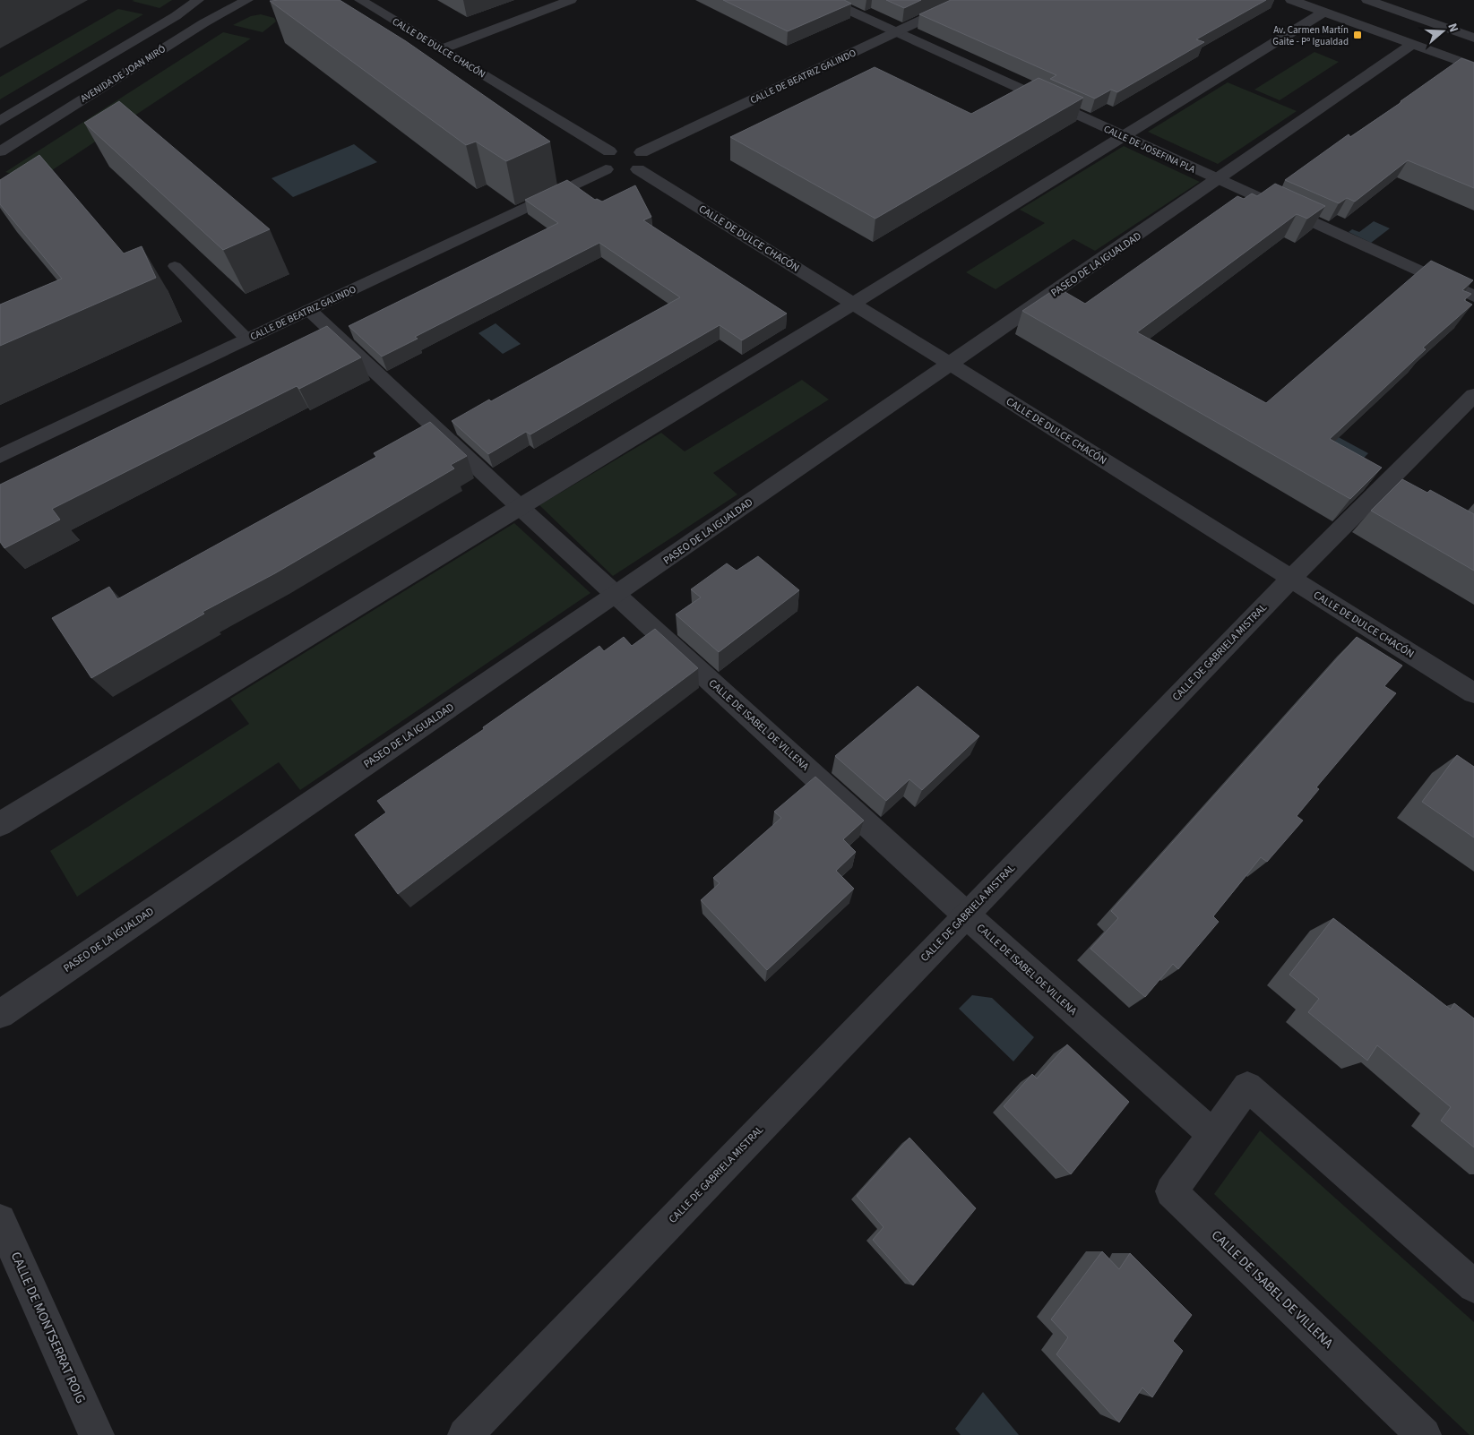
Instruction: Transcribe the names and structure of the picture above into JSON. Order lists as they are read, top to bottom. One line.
{"streets":{"street":["CALLE DE DULCE CHACÓN","AVENIDA DE JOAN MIRÓ","CALLE DE BEATRIZ GALINDO","CALLE DE JOSEFINA PLA","PASEO DE LA IGUALDAD","CALLE DE GABRIELA MISTRAL","CALLE DE ISABEL DE VILLENA","CALLE DE MONTSERRAT ROIG"]},"crossings":[["CALLE DE DULCE CHACÓN","CALLE DE BEATRIZ GALINDO"],["CALLE DE DULCE CHACÓN","PASEO DE LA IGUALDAD"],["CALLE DE DULCE CHACÓN","CALLE DE GABRIELA MISTRAL"],["CALLE DE BEATRIZ GALINDO","CALLE DE JOSEFINA PLA"],["CALLE DE BEATRIZ GALINDO","CALLE DE ISABEL DE VILLENA"],["CALLE DE JOSEFINA PLA","PASEO DE LA IGUALDAD"],["PASEO DE LA IGUALDAD","CALLE DE ISABEL DE VILLENA"],["CALLE DE GABRIELA MISTRAL","CALLE DE ISABEL DE VILLENA"]],"places":{"transit":["Av. Carmen Martín Gaite - Pº Igualdad"]},"north":"right"}
